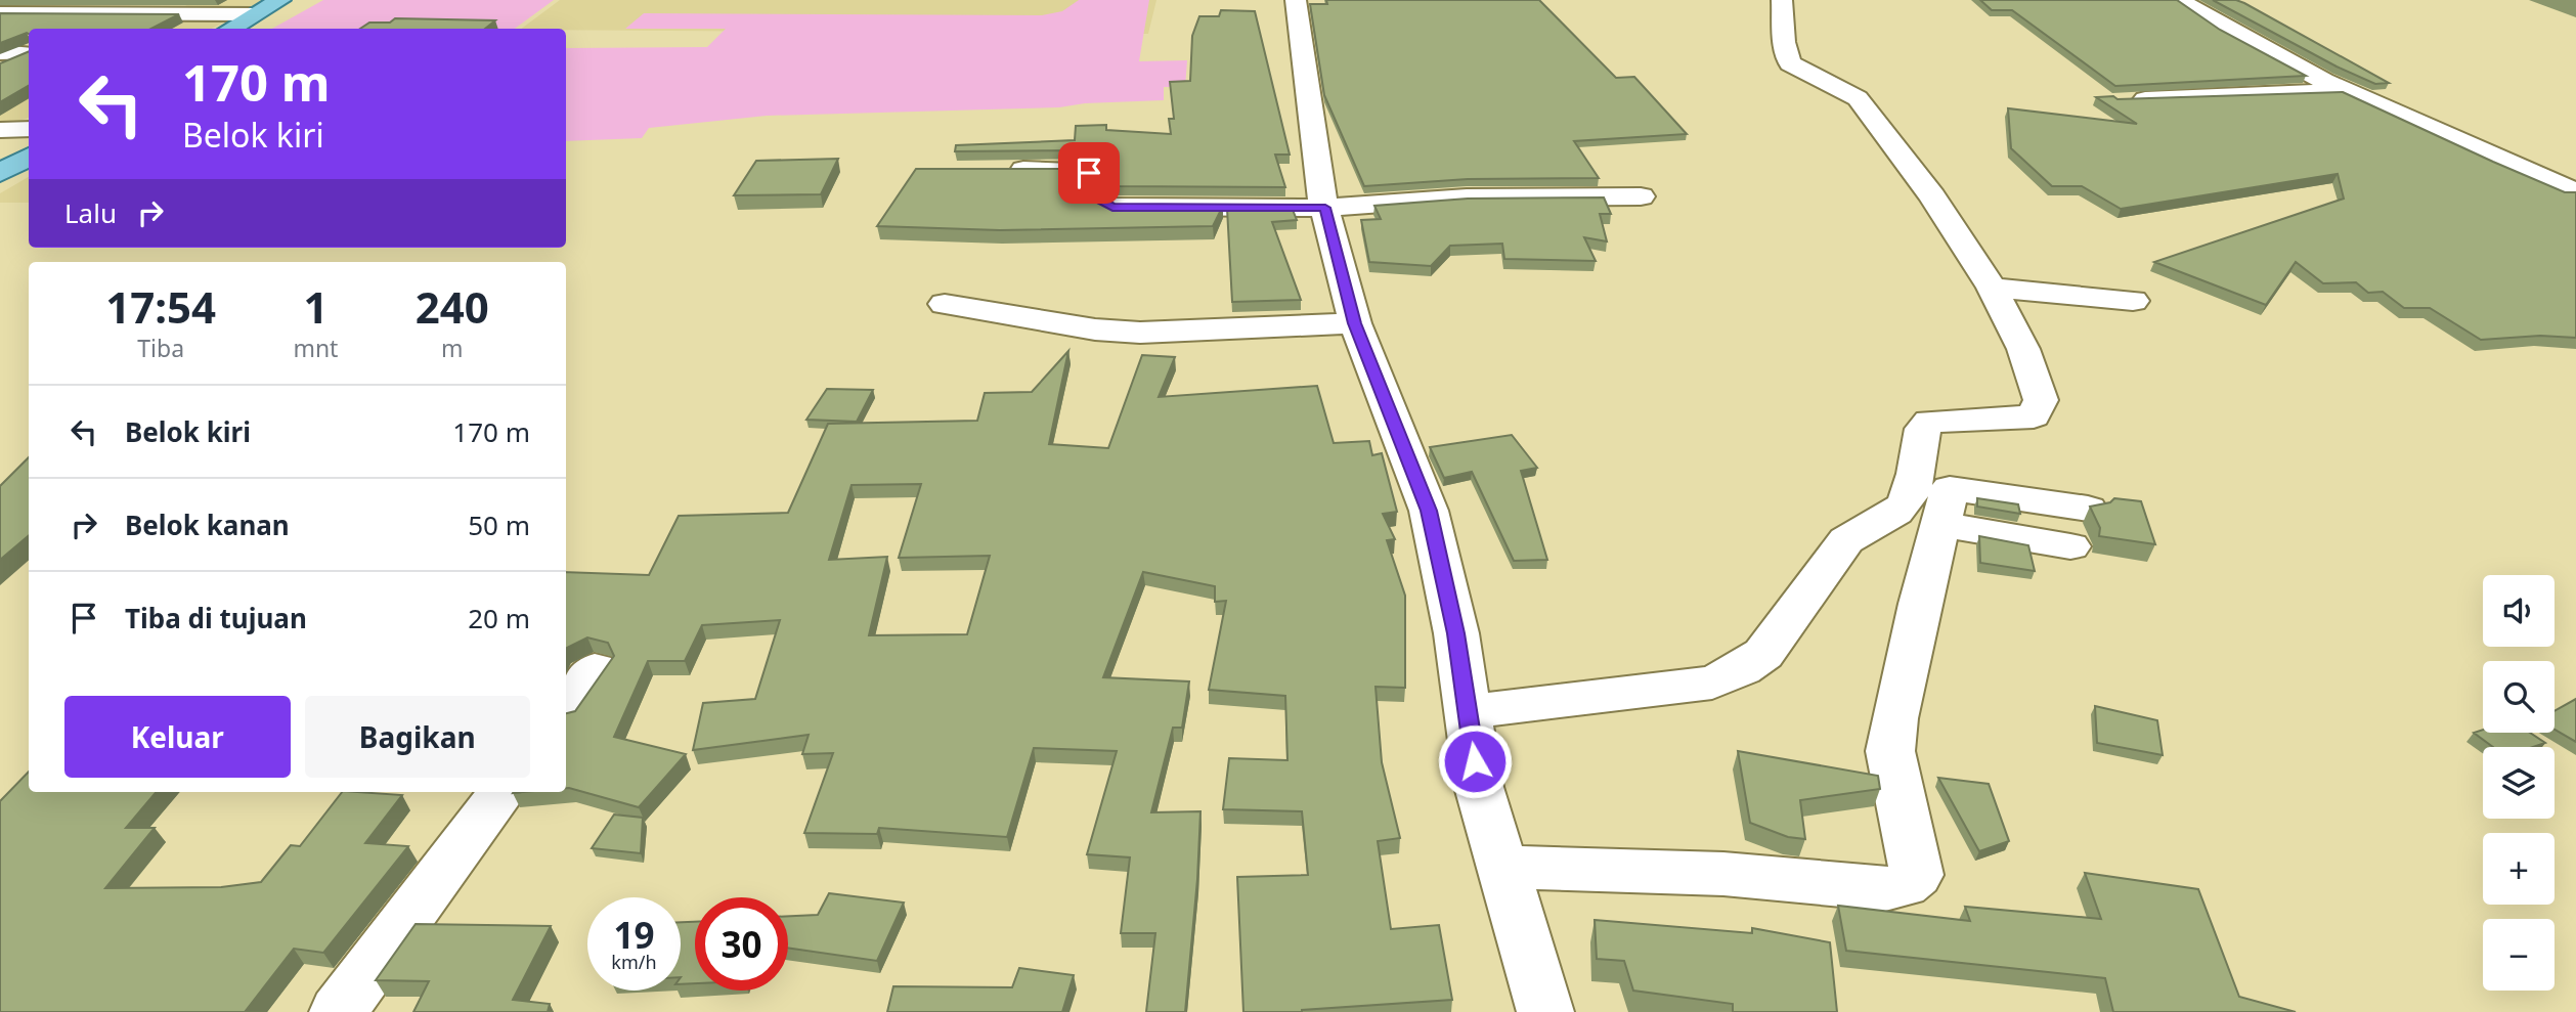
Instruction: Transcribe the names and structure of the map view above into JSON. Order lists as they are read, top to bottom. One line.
{"page":{"turn":["170 m","Belok kiri"],"then":"Lalu","eta":["17:54","Tiba","1","mnt","240","m"],"list":[{"name":"Belok kiri","value":"170 m"},{"name":"Belok kanan","value":"50 m"},{"name":"Tiba di tujuan","value":"20 m"}],"map_buttons":["+","−"],"buttons":["Keluar","Bagikan"],"speed":"19 km/h","limit":"30"}}
